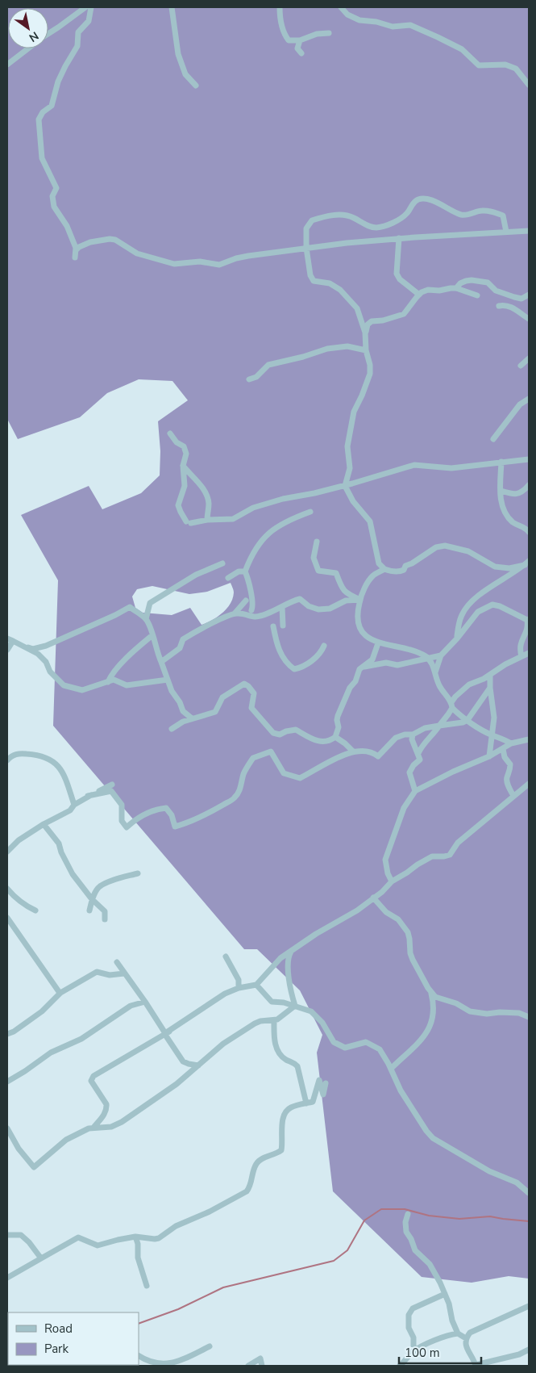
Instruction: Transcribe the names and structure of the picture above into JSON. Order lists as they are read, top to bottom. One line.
{"legend":["Road","Park"],"scale_bar":"100 m","north":"bottom right"}
